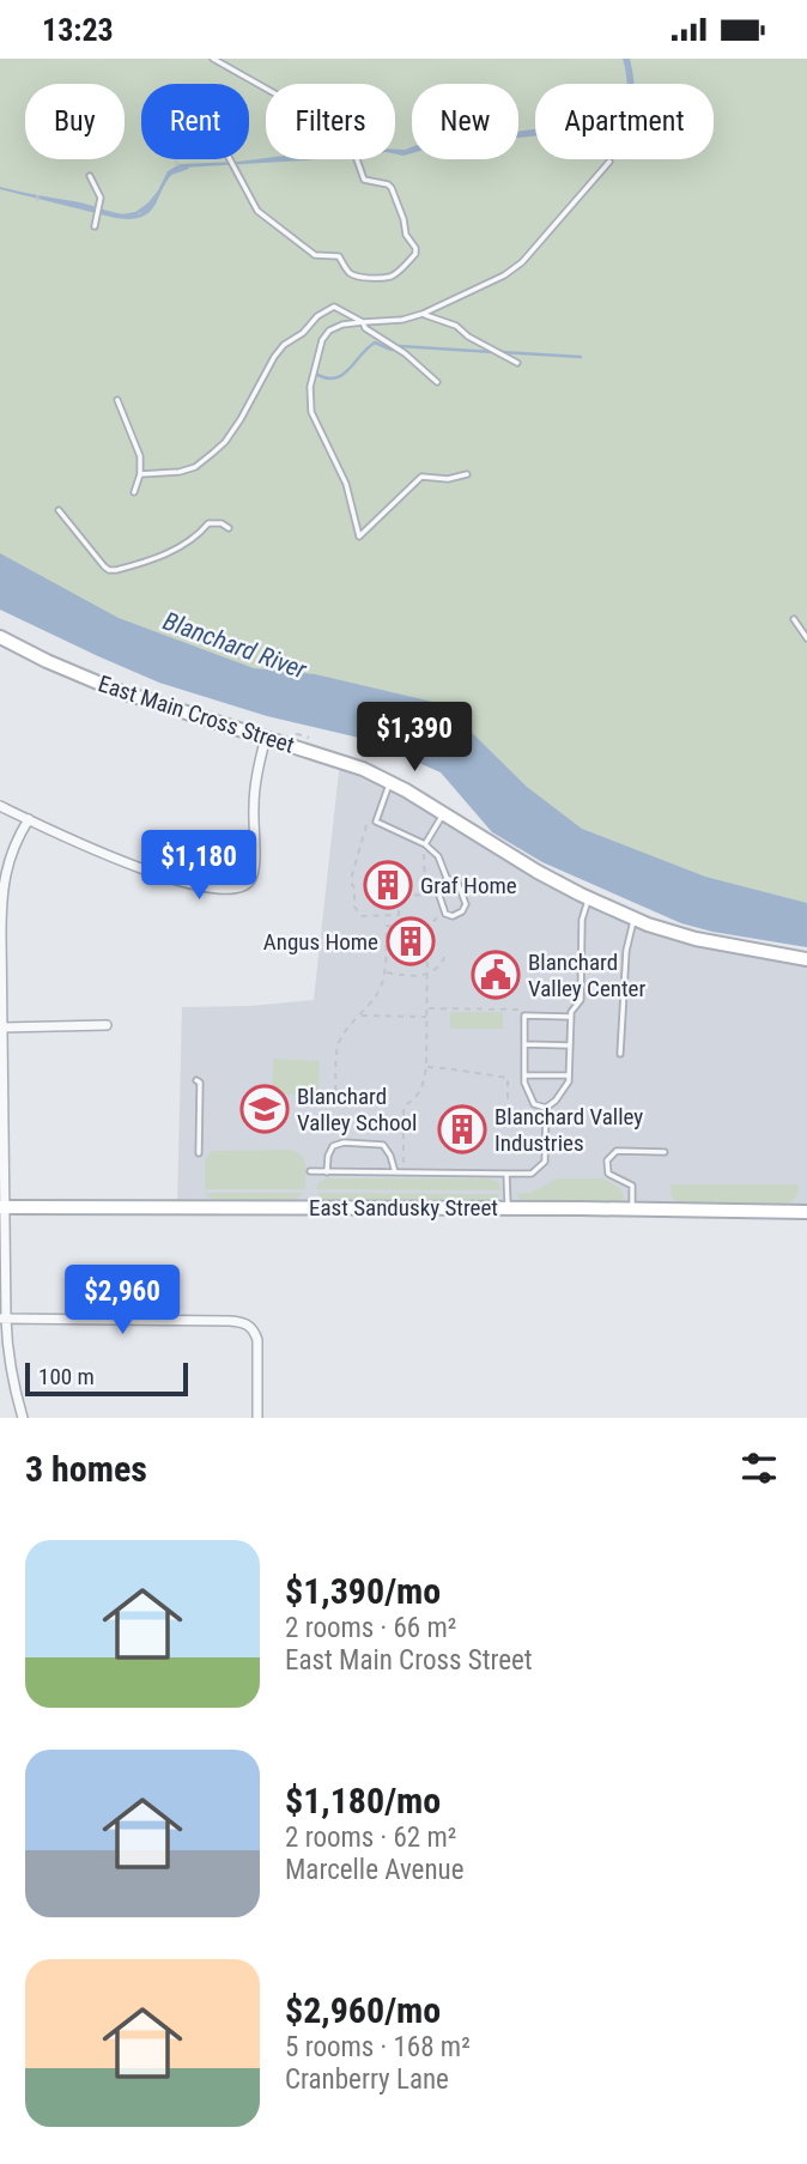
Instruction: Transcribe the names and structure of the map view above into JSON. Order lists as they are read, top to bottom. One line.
{"streets":{"main road":["East Main Cross Street","East Sandusky Street"]},"water":["Blanchard River"],"places":{"building":["Graf Home","Angus Home","Blanchard Valley Industries"],"public building":["Blanchard Valley Center"],"school or university":["Blanchard Valley School"]},"scale_bar":"100 m","page":{"status":"13:23","chip":["Buy","Rent","Filters","New","Apartment"],"price":["$1,390","$1,180","$2,960"],"scale":"100 m","heading":"3 homes","list":[{"name":"$1,390/mo","note":"2 rooms · 66 m² · East Main Cross Street"},{"name":"$1,180/mo","note":"2 rooms · 62 m² · Marcelle Avenue"},{"name":"$2,960/mo","note":"5 rooms · 168 m² · Cranberry Lane"}]}}
